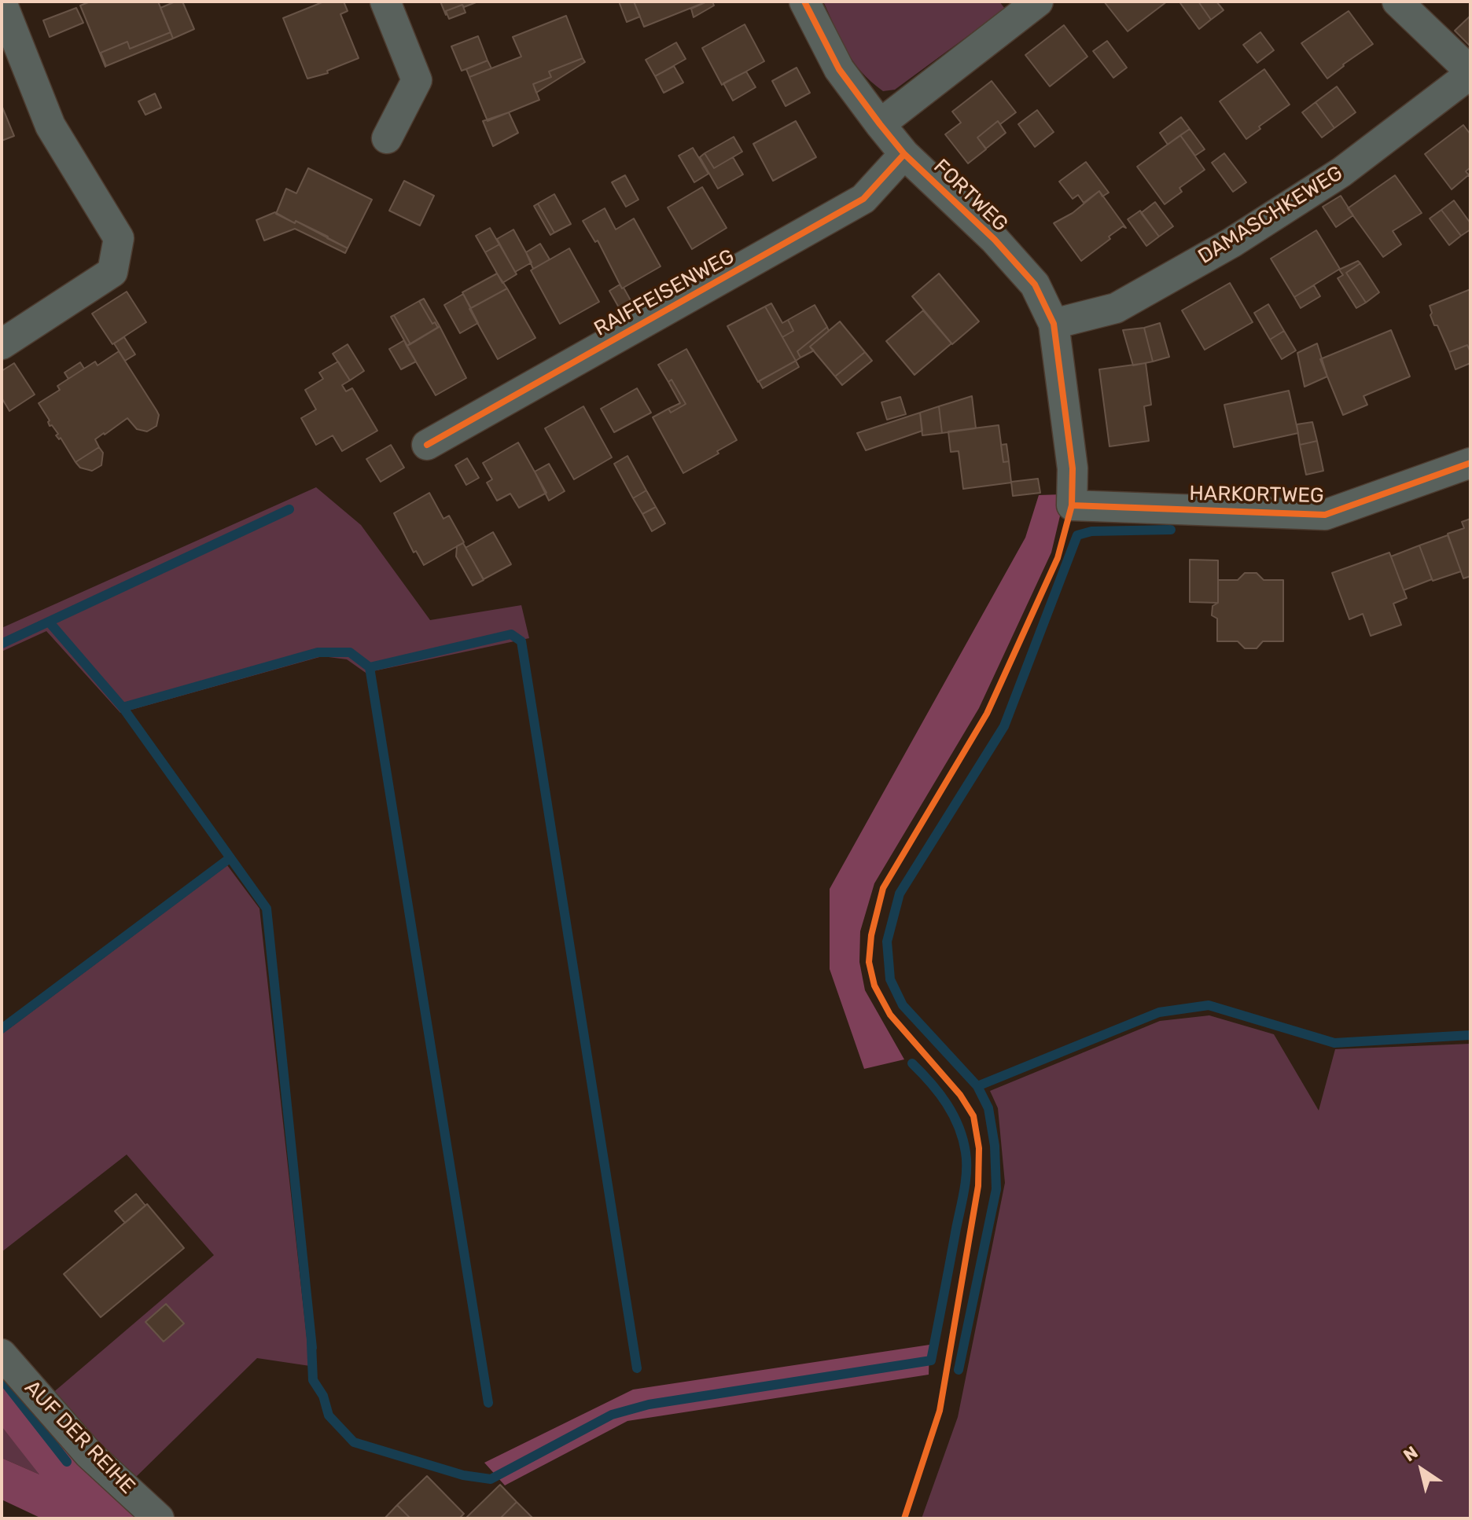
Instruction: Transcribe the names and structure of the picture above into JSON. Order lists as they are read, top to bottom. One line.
{"streets":{"street":["FORTWEG","DAMASCHKEWEG","RAIFFEISENWEG","HARKORTWEG","AUF DER REIHE"]},"crossings":[["FORTWEG","DAMASCHKEWEG"],["FORTWEG","RAIFFEISENWEG"],["FORTWEG","HARKORTWEG"]],"north":"top left"}
